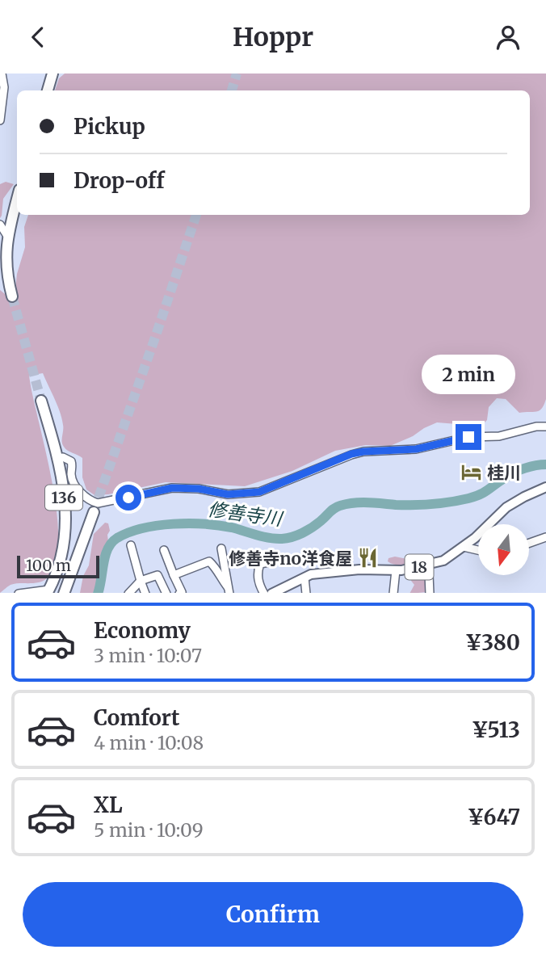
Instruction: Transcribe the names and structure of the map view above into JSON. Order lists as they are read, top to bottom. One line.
{"streets":{"highway":["136"],"main road":["18"]},"water":["修善寺川"],"places":{"hotel":["桂川"],"restaurant":["修善寺no洋食屋"]},"scale_bar":"100 m","north":"bottom","page":{"header":"Hoppr","banner":["Pickup","Drop-off"],"bubble":"2 min","scale":"100 m","list":[{"name":"Economy","note":"3 min · 10:07","value":"¥380"},{"name":"Comfort","note":"4 min · 10:08","value":"¥513"},{"name":"XL","note":"5 min · 10:09","value":"¥647"}],"buttons":"Confirm"}}
